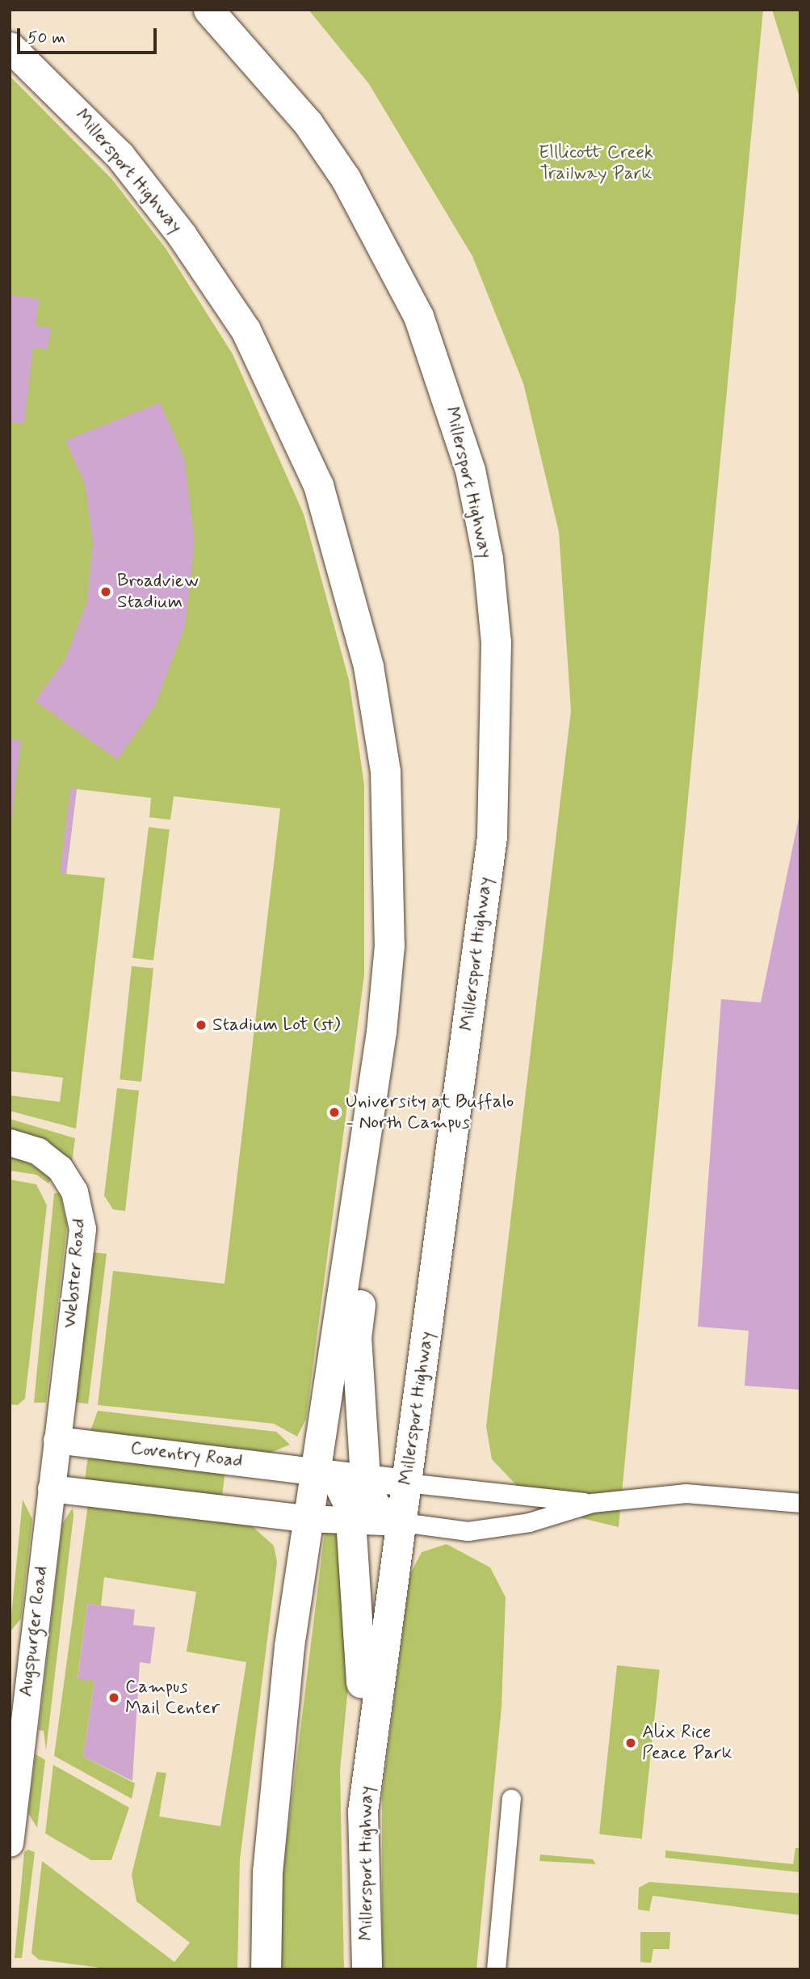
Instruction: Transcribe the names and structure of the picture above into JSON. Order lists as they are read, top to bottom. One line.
{"streets":{"main road":["Millersport Highway"],"street":["Webster Road","Coventry Road","Augspurger Road"]},"crossings":[["Millersport Highway","Coventry Road"],["Webster Road","Coventry Road"],["Webster Road","Augspurger Road"]],"parks":["Elllicott Creek Trailway Park"],"places":["Broadview Stadium","Stadium Lot (st)","University at Buffalo - North Campus","Campus Mail Center","Alix Rice Peace Park"],"scale_bar":"50 m"}
